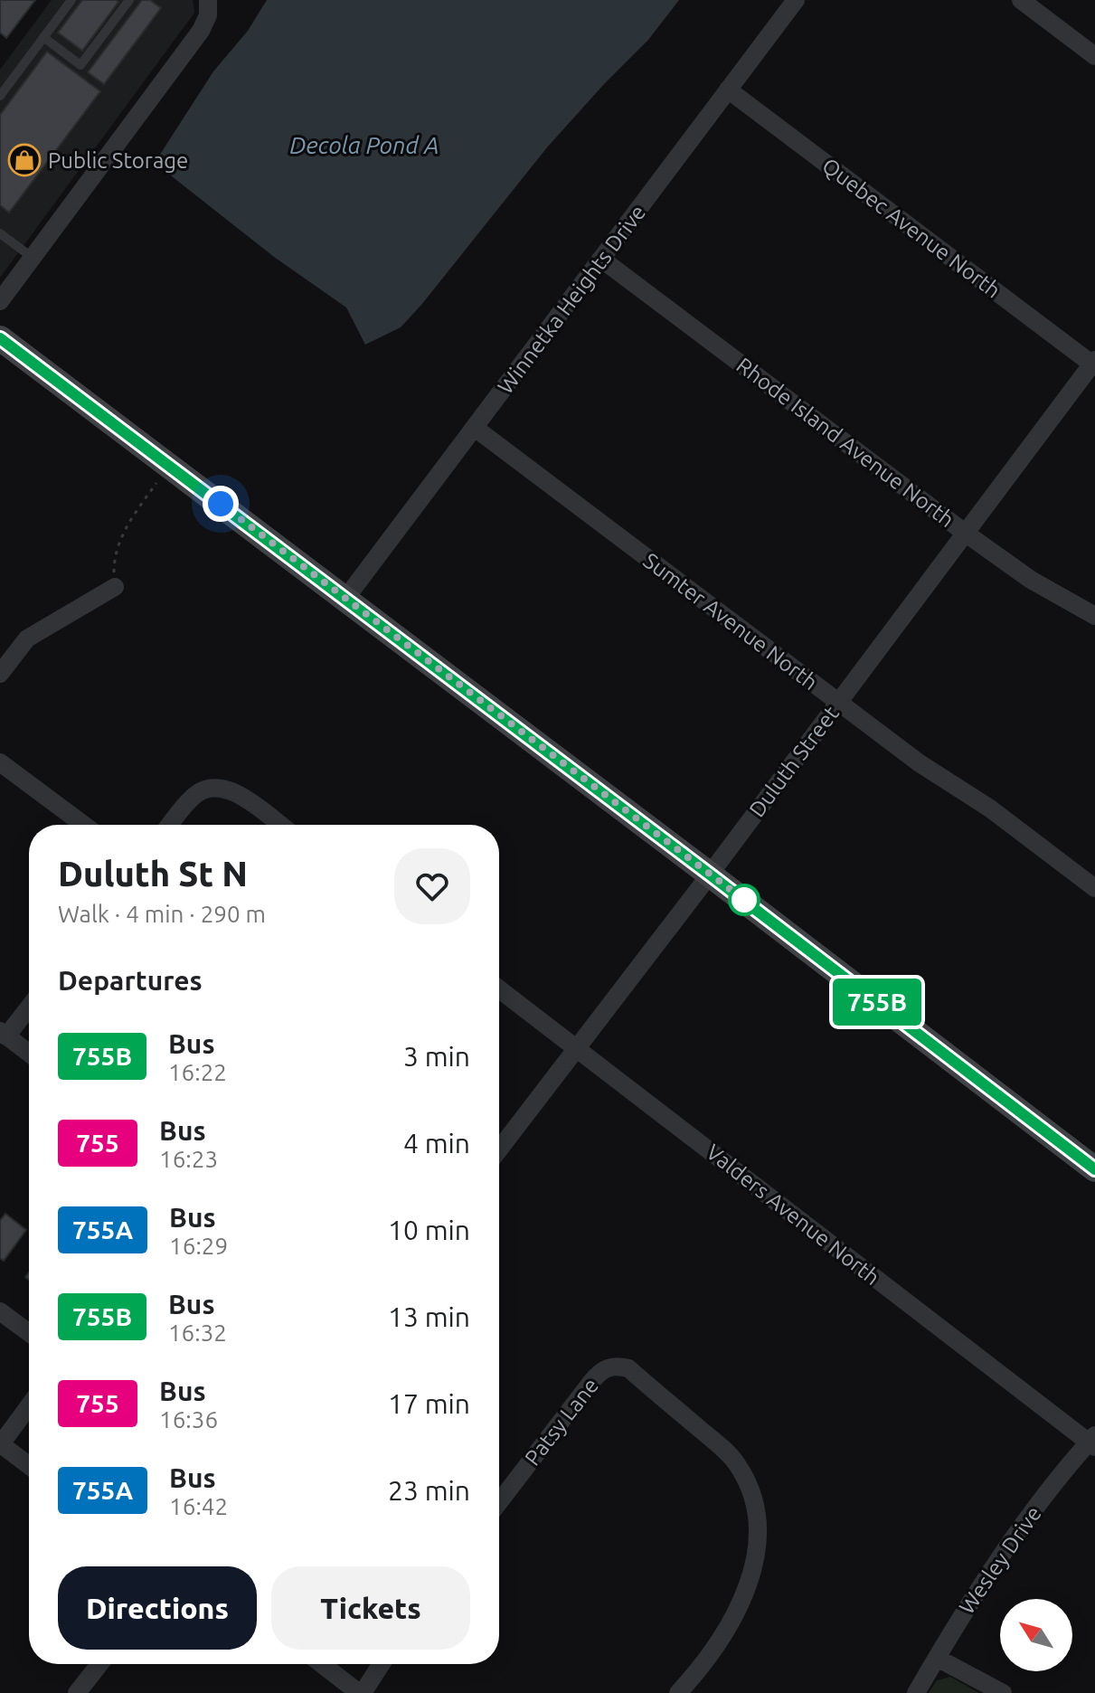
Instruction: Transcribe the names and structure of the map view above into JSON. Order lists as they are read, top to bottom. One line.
{"streets":{"street":["Quebec Avenue North","Winnetka Heights Drive","Rhode Island Avenue North","Sumter Avenue North","Duluth Street","Valders Avenue North","Patsy Lane","Wesley Drive"]},"crossings":[["Quebec Avenue North","Winnetka Heights Drive"],["Quebec Avenue North","Duluth Street"],["Winnetka Heights Drive","Rhode Island Avenue North"],["Winnetka Heights Drive","Sumter Avenue North"],["Rhode Island Avenue North","Duluth Street"],["Sumter Avenue North","Duluth Street"],["Duluth Street","Valders Avenue North"],["Valders Avenue North","Wesley Drive"]],"water":["Decola Pond A"],"places":{"shop":["Public Storage"]},"lines":["bus line 755B"],"north":"top left","page":{"on_map":"755B","heading":[["Duluth St N","Walk · 4 min · 290 m"],"Departures"],"list":[{"mark":"755B","name":"Bus","note":"16:22","value":"3 min"},{"mark":"755","name":"Bus","note":"16:23","value":"4 min"},{"mark":"755A","name":"Bus","note":"16:29","value":"10 min"},{"mark":"755B","name":"Bus","note":"16:32","value":"13 min"},{"mark":"755","name":"Bus","note":"16:36","value":"17 min"},{"mark":"755A","name":"Bus","note":"16:42","value":"23 min"}],"buttons":["Directions","Tickets"]}}
